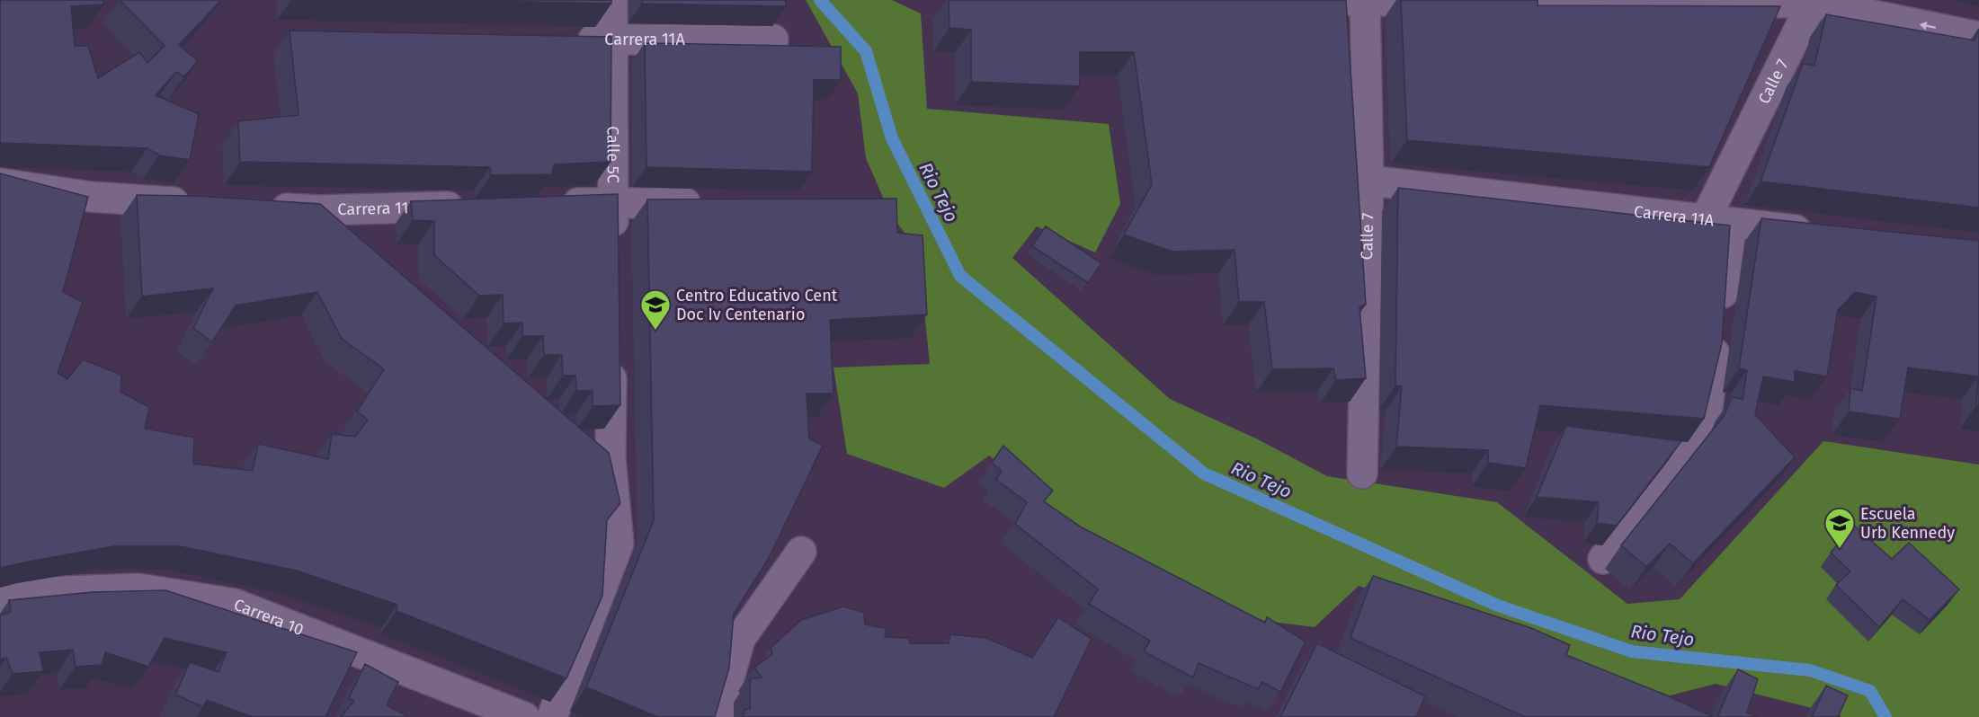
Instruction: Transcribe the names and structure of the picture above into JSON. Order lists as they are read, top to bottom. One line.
{"streets":{"street":["Carrera 11A","Calle 7","Calle 5C","Carrera 11","Carrera 10"]},"crossings":[["Carrera 11A","Calle 7"],["Carrera 11A","Calle 5C"]],"water":["Rio Tejo"],"places":{"school or university":["Centro Educativo Cent Doc Iv Centenario","Escuela Urb Kennedy"]}}
